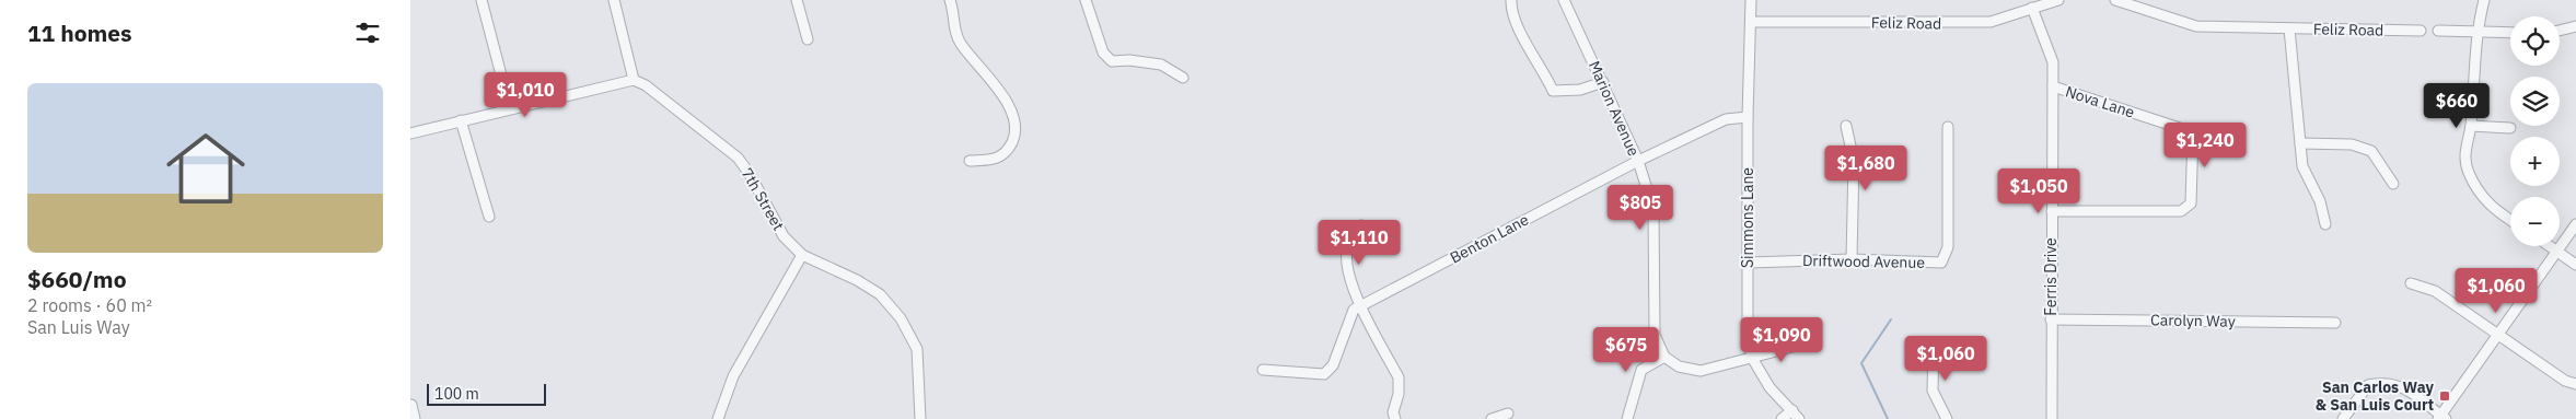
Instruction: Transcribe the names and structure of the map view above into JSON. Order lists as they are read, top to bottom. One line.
{"streets":{"street":["Feliz Road","Nova Lane","Marion Avenue","7th Street","Simmons Lane","Benton Lane","Driftwood Avenue","Ferris Drive","Carolyn Way"]},"crossings":[["Feliz Road","Simmons Lane"],["Feliz Road","Ferris Drive"],["Nova Lane","Ferris Drive"],["Marion Avenue","Benton Lane"],["Simmons Lane","Benton Lane"],["Simmons Lane","Driftwood Avenue"],["Ferris Drive","Carolyn Way"]],"places":{"transit":["San Carlos Way & San Luis Court"]},"scale_bar":"100 m","page":{"heading":"11 homes","map_buttons":["+","−"],"list":[{"name":"$660/mo","note":"2 rooms · 60 m² · San Luis Way"}],"price":["$1,010","$660","$1,240","$1,680","$1,050","$805","$1,110","$1,060","$1,090","$675","$1,060"],"scale":"100 m"}}
